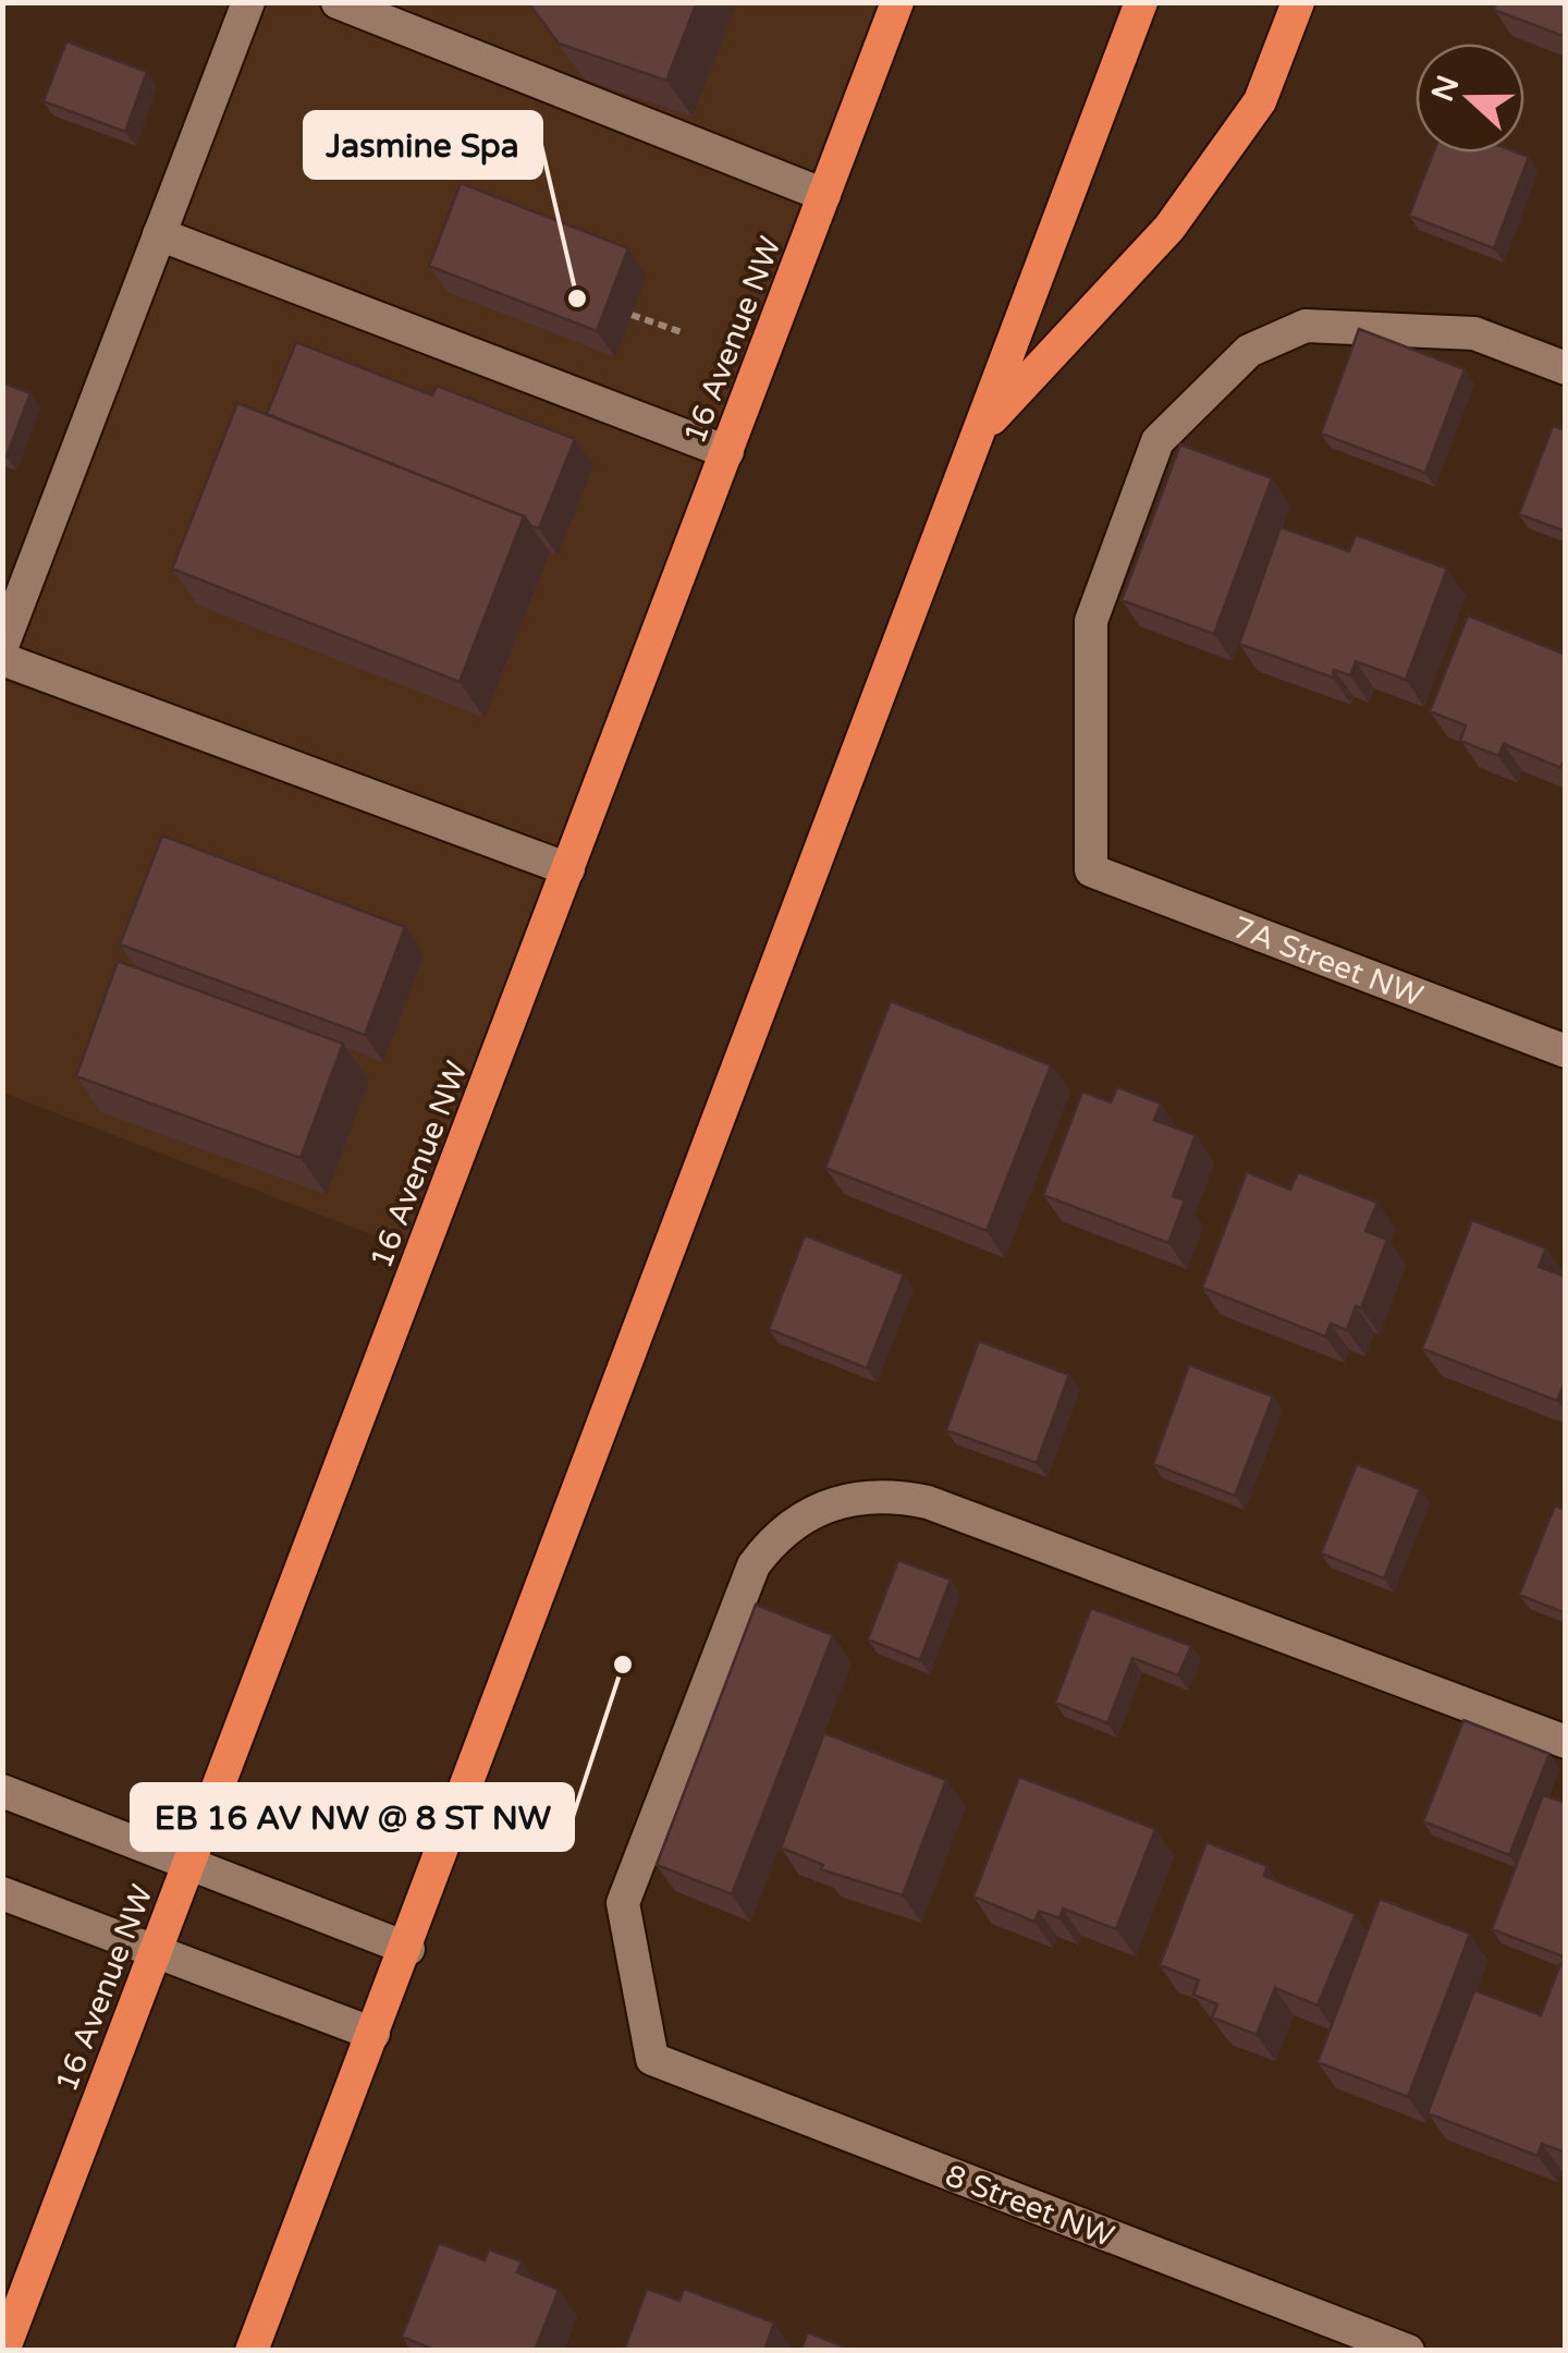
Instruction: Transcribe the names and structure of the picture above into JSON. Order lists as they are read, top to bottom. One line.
{"streets":{"highway":["16 Avenue NW"],"street":["7A Street NW","8 Street NW"]},"places":["Jasmine Spa","EB 16 AV NW @ 8 ST NW"],"north":"left"}
